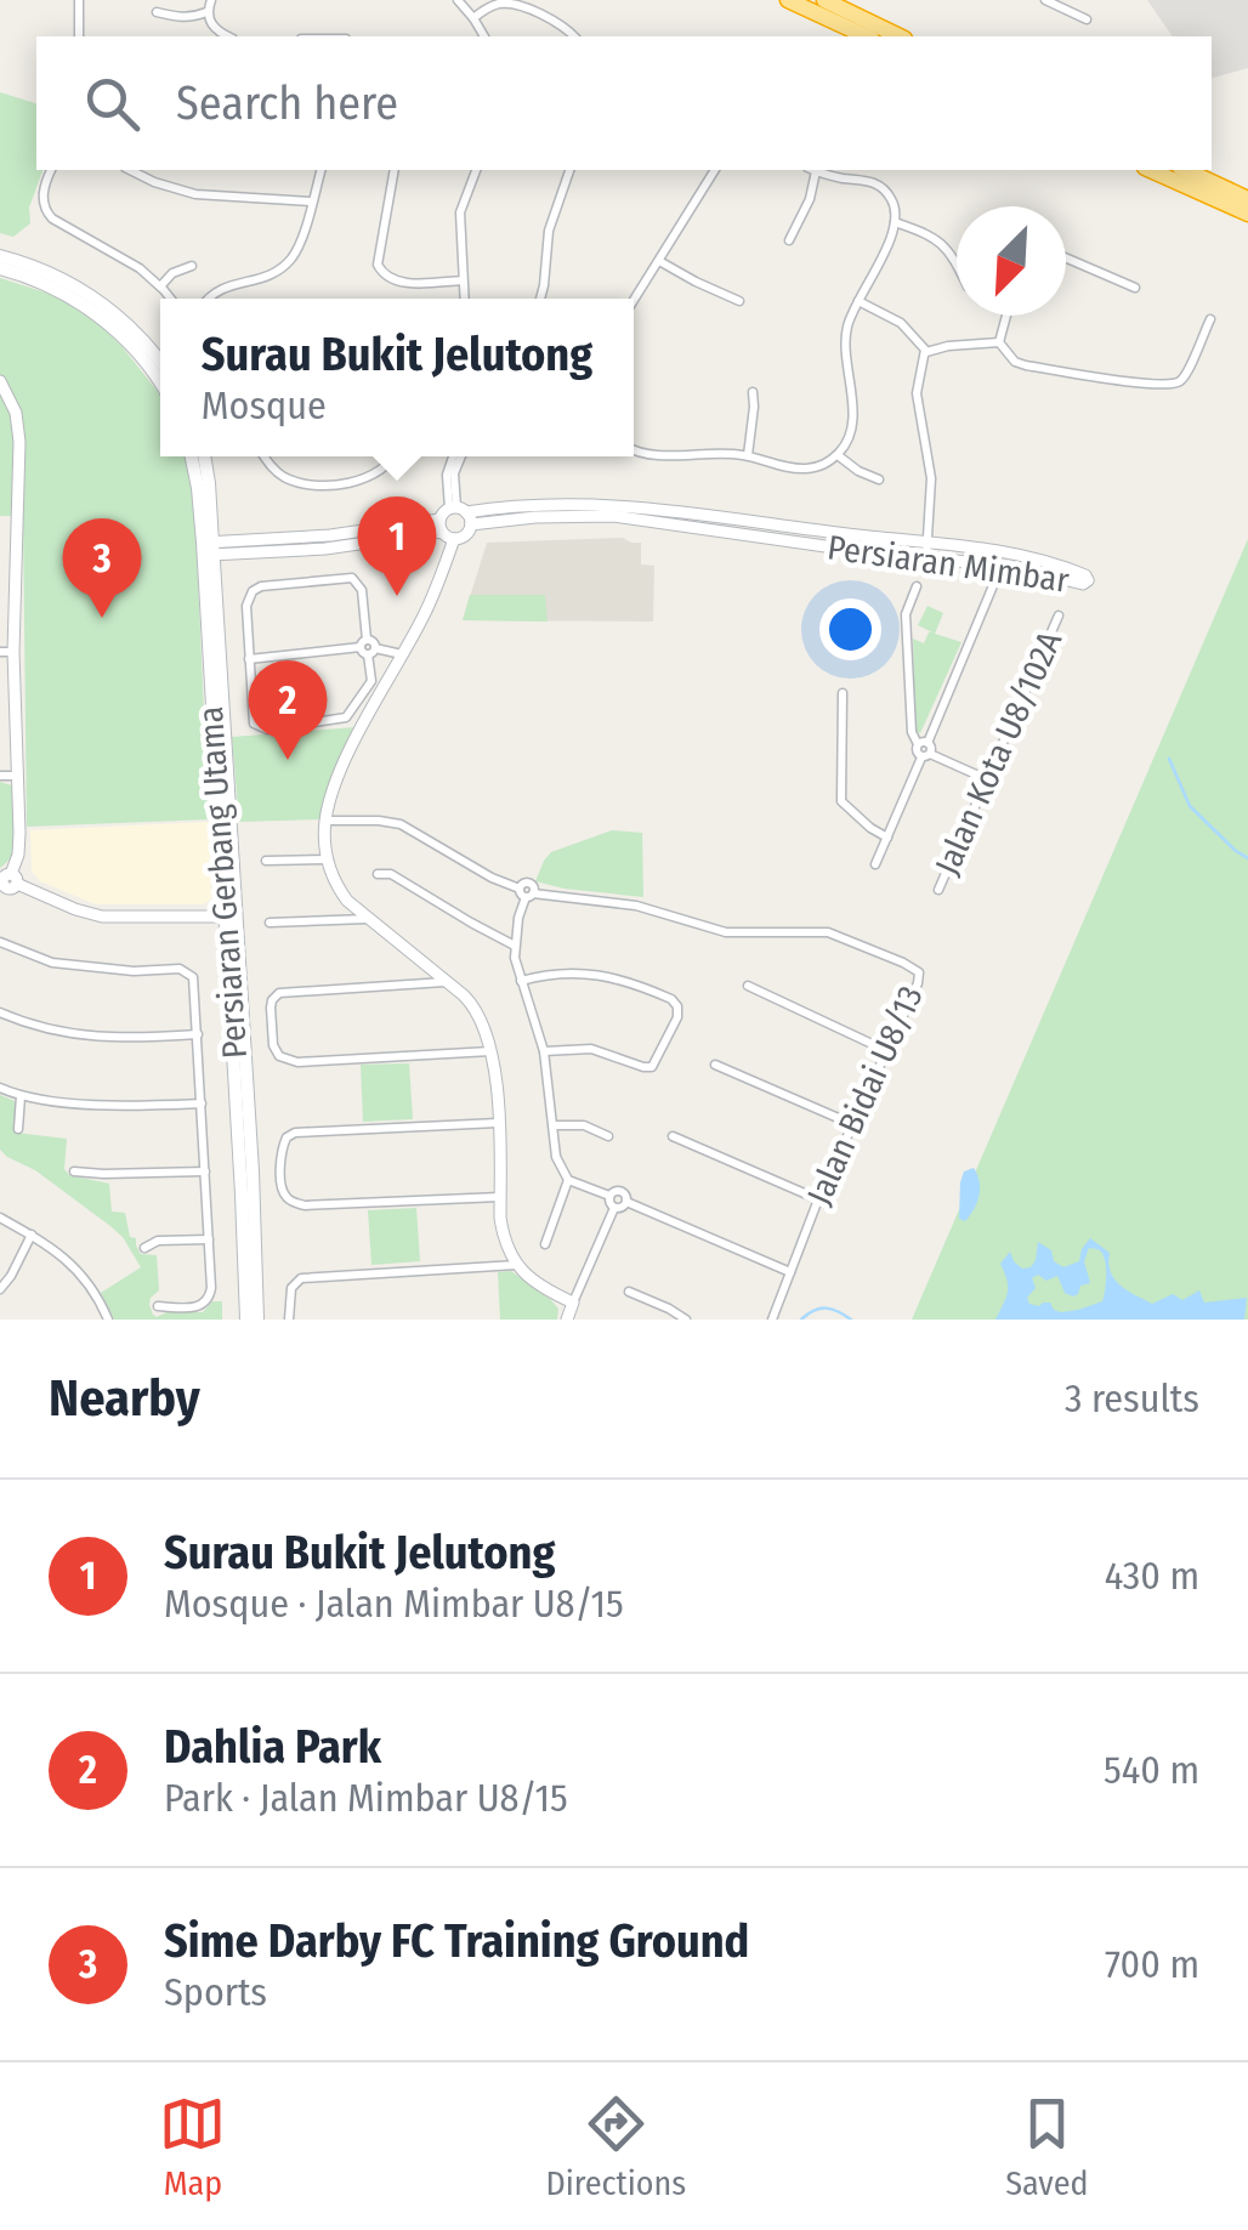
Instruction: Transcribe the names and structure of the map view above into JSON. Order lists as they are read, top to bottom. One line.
{"streets":{"main road":["Persiaran Gerbang Utama"],"street":["Persiaran Mimbar","Jalan Kota U8/102A","Jalan Bidai U8/13"]},"north":"bottom left","page":{"search":"Search here","popup":["Surau Bukit Jelutong","Mosque"],"pins":["1","3","2"],"heading":["Nearby","3 results"],"list":[{"mark":"1","name":"Surau Bukit Jelutong","note":"Mosque · Jalan Mimbar U8/15","value":"430 m"},{"mark":"2","name":"Dahlia Park","note":"Park · Jalan Mimbar U8/15","value":"540 m"},{"mark":"3","name":"Sime Darby FC Training Ground","note":"Sports","value":"700 m"}],"nav":["Map","Directions","Saved"]}}
